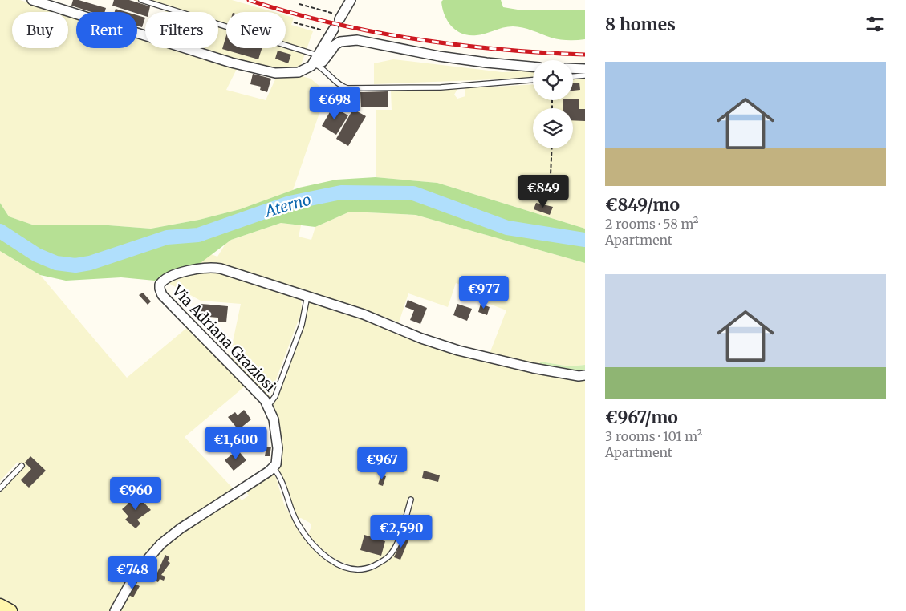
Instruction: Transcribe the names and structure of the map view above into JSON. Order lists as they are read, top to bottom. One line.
{"streets":{"street":["Via Adriana Graziosi"]},"water":["Aterno"],"page":{"heading":"8 homes","chip":["Buy","Rent","Filters","New"],"list":[{"name":"€849/mo","note":"2 rooms · 58 m² · Apartment"},{"name":"€967/mo","note":"3 rooms · 101 m² · Apartment"}],"price":["€698","€849","€977","€1,600","€967","€960","€2,590","€748"]}}
